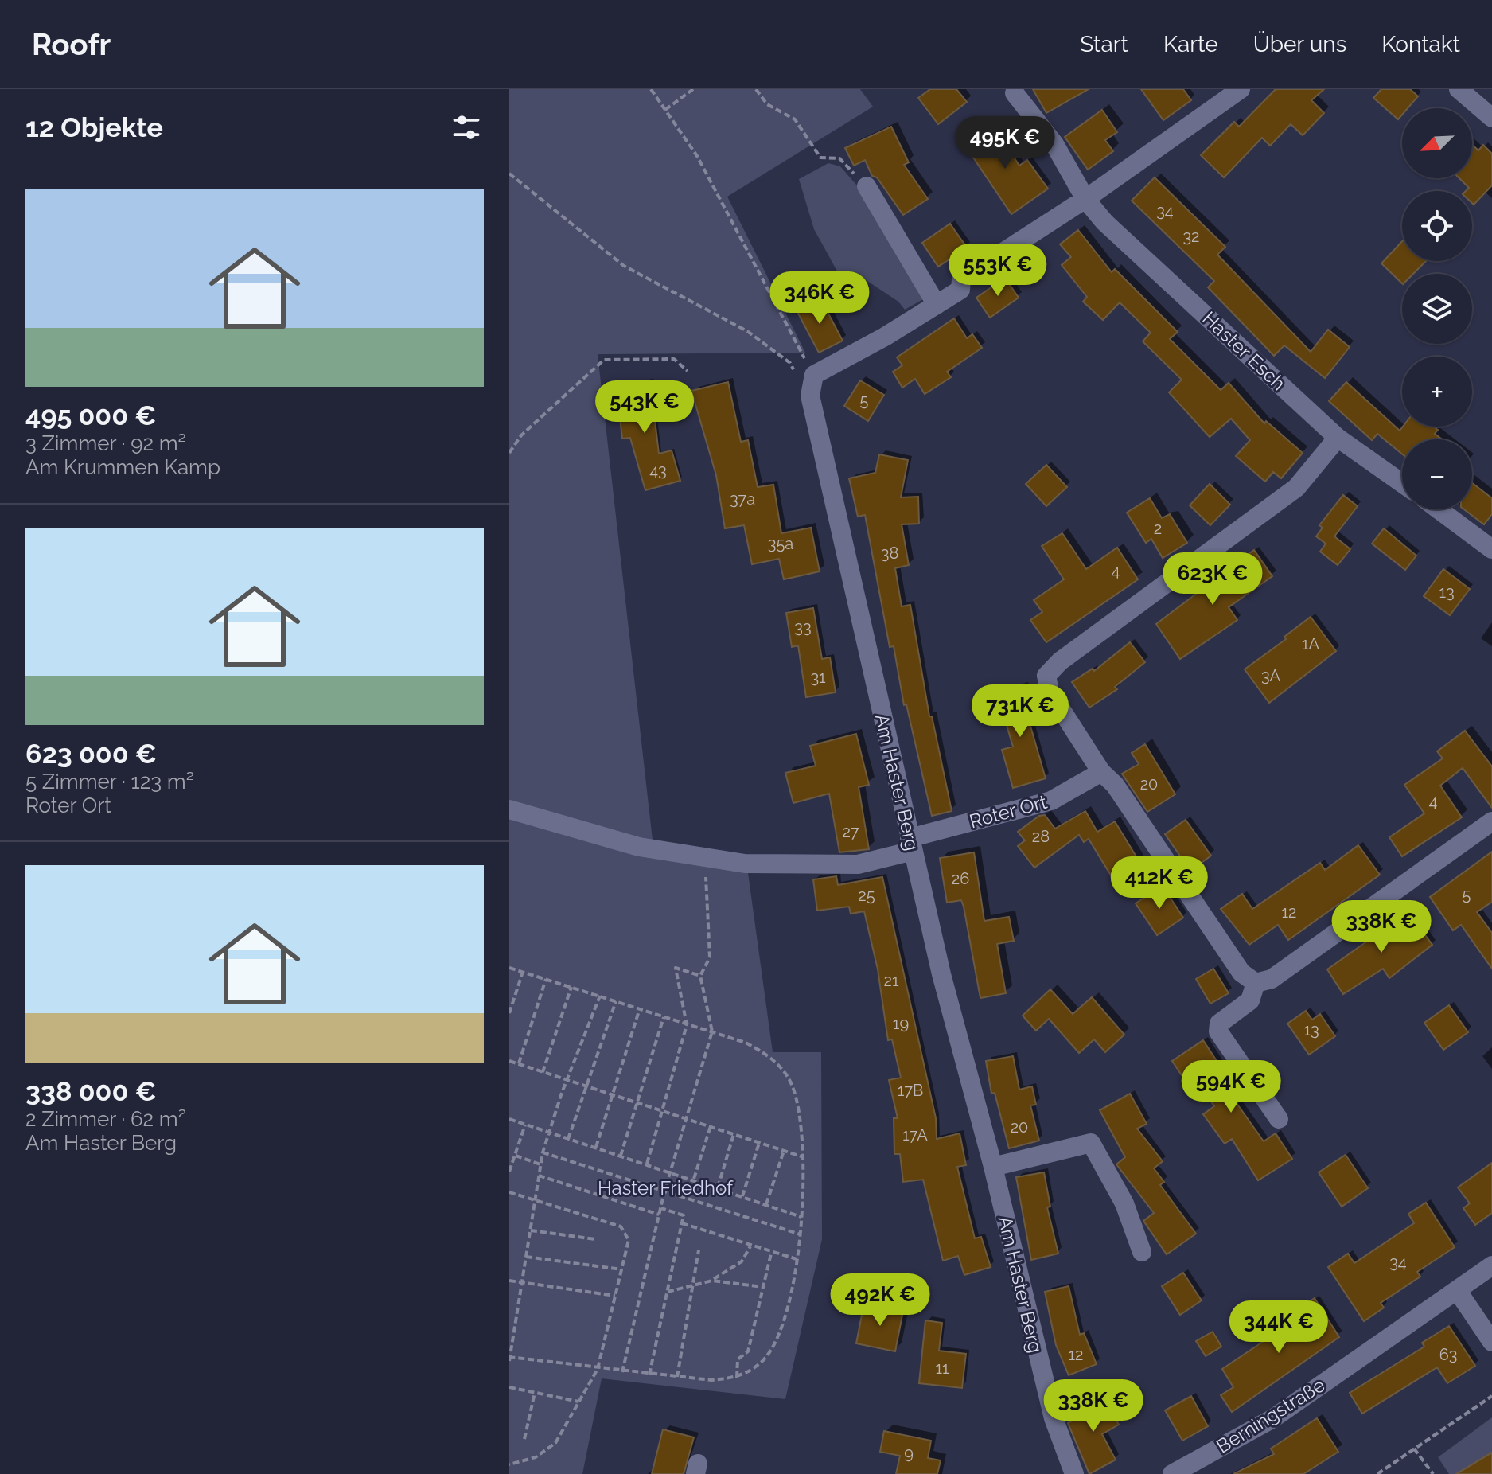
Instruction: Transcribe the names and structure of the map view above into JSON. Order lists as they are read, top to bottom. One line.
{"streets":{"street":["Haster Esch","Am Haster Berg","Roter Ort","Berningstraße"]},"crossings":[["Am Haster Berg","Roter Ort"]],"parks":["Haster Friedhof"],"house_numbers":["34","32","5","43","37a","2","35a","38","4","13","33","1A","3A","31","20","4","27","28","26","5","25","12","21","19","13","17B","20","17A","34","12","63","11","9"],"north":"bottom left","page":{"header":"Roofr","nav":["Start","Karte","Über uns","Kontakt"],"heading":"12 Objekte","map_buttons":["+","−"],"price":["495K €","553K €","346K €","543K €","623K €","731K €","412K €","338K €","594K €","492K €","344K €","338K €"],"list":[{"name":"495 000 €","note":"3 Zimmer · 92 m² · Am Krummen Kamp"},{"name":"623 000 €","note":"5 Zimmer · 123 m² · Roter Ort"},{"name":"338 000 €","note":"2 Zimmer · 62 m² · Am Haster Berg"}]}}
